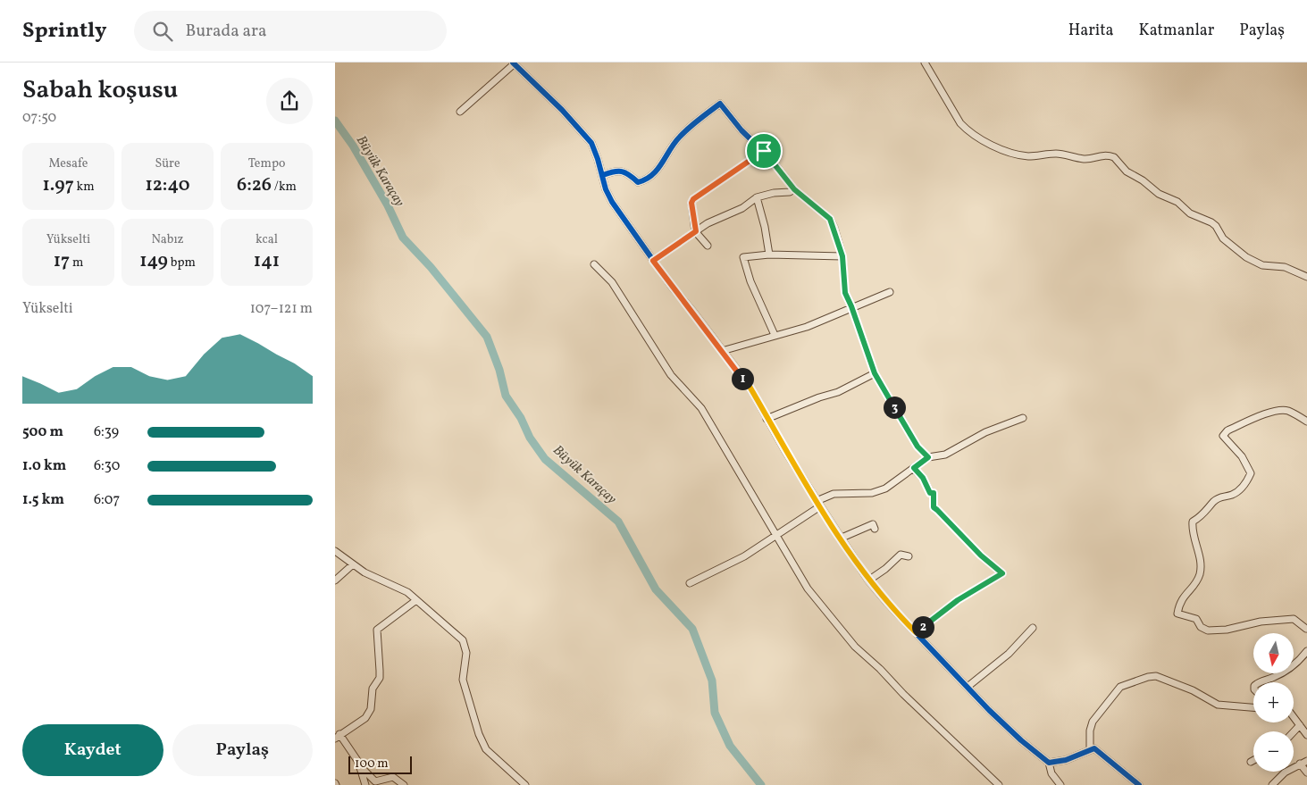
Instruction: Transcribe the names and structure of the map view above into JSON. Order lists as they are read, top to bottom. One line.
{"water":["Büyük Karaçay"],"scale_bar":"100 m","north":"bottom","page":{"header":"Sprintly","search":"Burada ara","nav":["Harita","Katmanlar","Paylaş"],"heading":["Sabah koşusu","07:50"],"stats":[["Mesafe","1.97 km"],["Süre","12:40"],["Tempo","6:26 /km"],["Yükselti","17 m"],["Nabız","149 bpm"],["kcal","141"]],"chart":["Yükselti","107–121 m"],"pins":["1","3","2"],"list":[{"name":"500 m","note":"6:39"},{"name":"1.0 km","note":"6:30"},{"name":"1.5 km","note":"6:07"}],"map_buttons":["+","−"],"buttons":["Kaydet","Paylaş"],"scale":"100 m"}}
